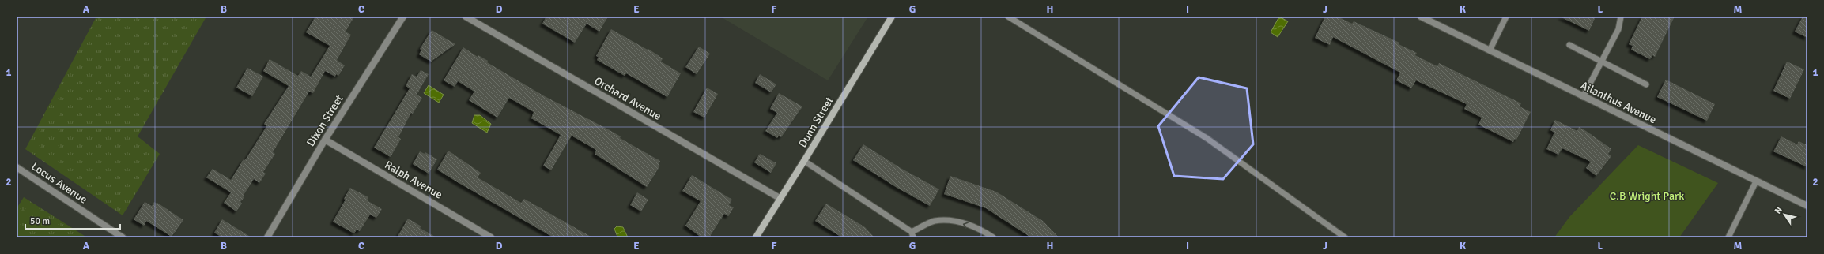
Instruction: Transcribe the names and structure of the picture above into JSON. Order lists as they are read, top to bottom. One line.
{"streets":{"street":["Orchard Avenue","Ailanthus Avenue","Dixon Street","Dunn Street","Ralph Avenue","Locus Avenue"]},"crossings":[["Orchard Avenue","Dunn Street"],["Dixon Street","Ralph Avenue"]],"parks":["C.B Wright Park"],"scale_bar":"50 m","north":"top left","grid":{"columns":["A","B","C","D","E","F","G","H","I","J","K","L","M"],"rows":["1","2"]}}
